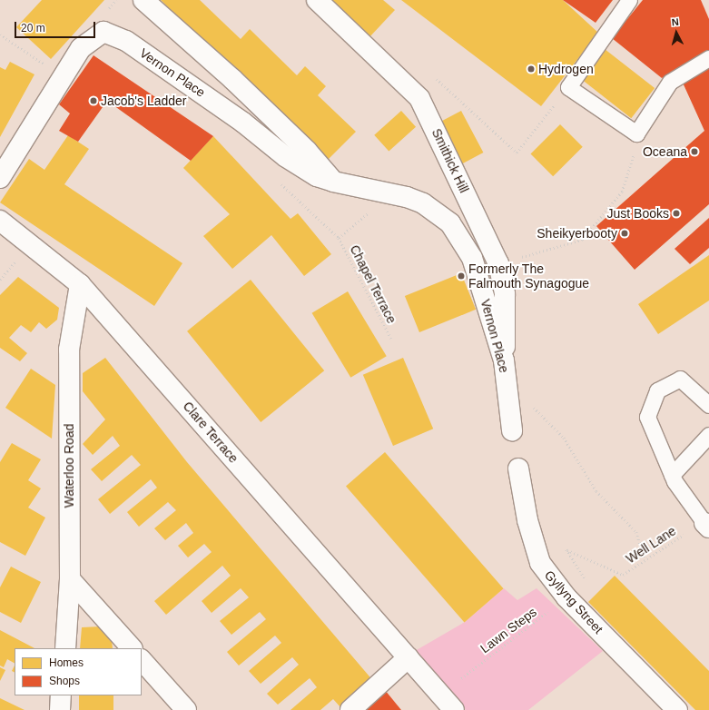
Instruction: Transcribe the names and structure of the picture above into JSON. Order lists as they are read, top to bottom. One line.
{"streets":{"street":["Vernon Place","Smithick Hill","Clare Terrace","Waterloo Road","Gyllyng Street"],"path":["Chapel Terrace","Well Lane","Lawn Steps"]},"crossings":[["Vernon Place","Smithick Hill"],["Vernon Place","Chapel Terrace"],["Clare Terrace","Waterloo Road"],["Gyllyng Street","Lawn Steps"]],"places":["Hydrogen","Jacob's Ladder","Oceana","Just Books","Sheikyerbooty","Formerly The Falmouth Synagogue"],"legend":["Homes","Shops"],"scale_bar":"20 m","north":"top"}
